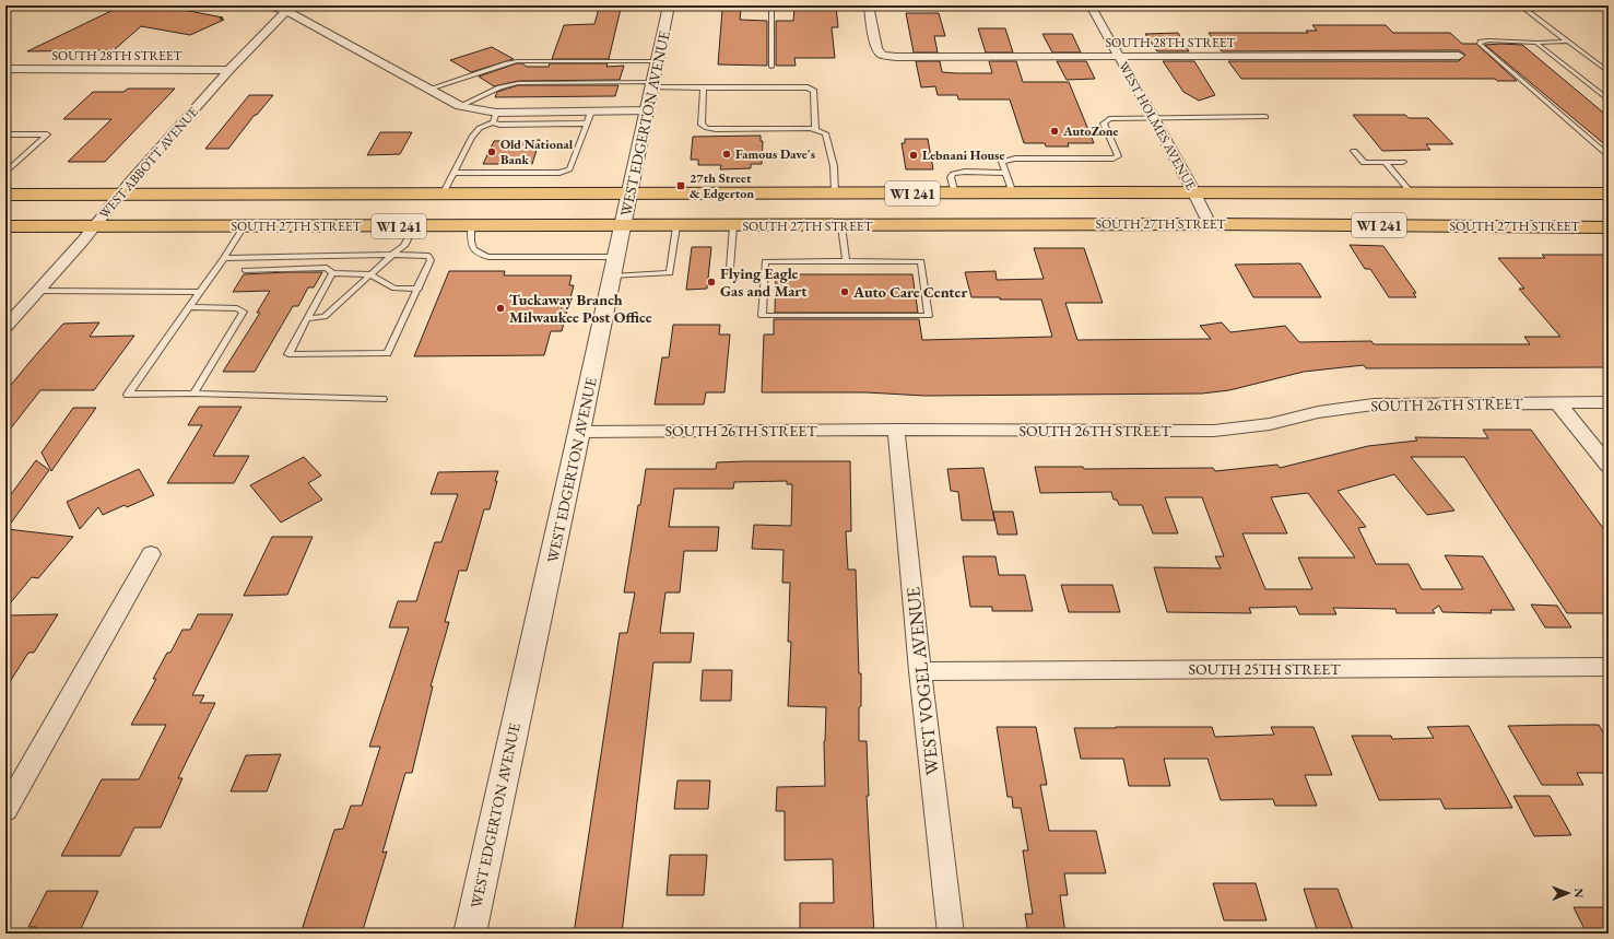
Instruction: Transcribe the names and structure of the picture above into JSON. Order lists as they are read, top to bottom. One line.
{"streets":{"main road":["WI 241","SOUTH 27TH STREET"],"street":["SOUTH 28TH STREET","WEST EDGERTON AVENUE","WEST HOLMES AVENUE","WEST ABBOTT AVENUE","SOUTH 26TH STREET","SOUTH 25TH STREET","WEST VOGEL AVENUE"]},"crossings":[["SOUTH 28TH STREET","WEST HOLMES AVENUE"],["SOUTH 28TH STREET","WEST ABBOTT AVENUE"],["WEST EDGERTON AVENUE","WI 241"],["WEST EDGERTON AVENUE","SOUTH 27TH STREET"],["WEST EDGERTON AVENUE","SOUTH 26TH STREET"],["WEST HOLMES AVENUE","WI 241"],["WEST HOLMES AVENUE","SOUTH 27TH STREET"],["WEST ABBOTT AVENUE","WI 241"],["WEST ABBOTT AVENUE","SOUTH 27TH STREET"],["SOUTH 26TH STREET","WEST VOGEL AVENUE"],["SOUTH 25TH STREET","WEST VOGEL AVENUE"]],"places":{"other":["AutoZone","Old National Bank","Famous Dave's","Lebnani House","Flying Eagle Gas and Mart","Auto Care Center","Tuckaway Branch Milwaukee Post Office"],"transit":["27th Street & Edgerton"]},"north":"right"}
